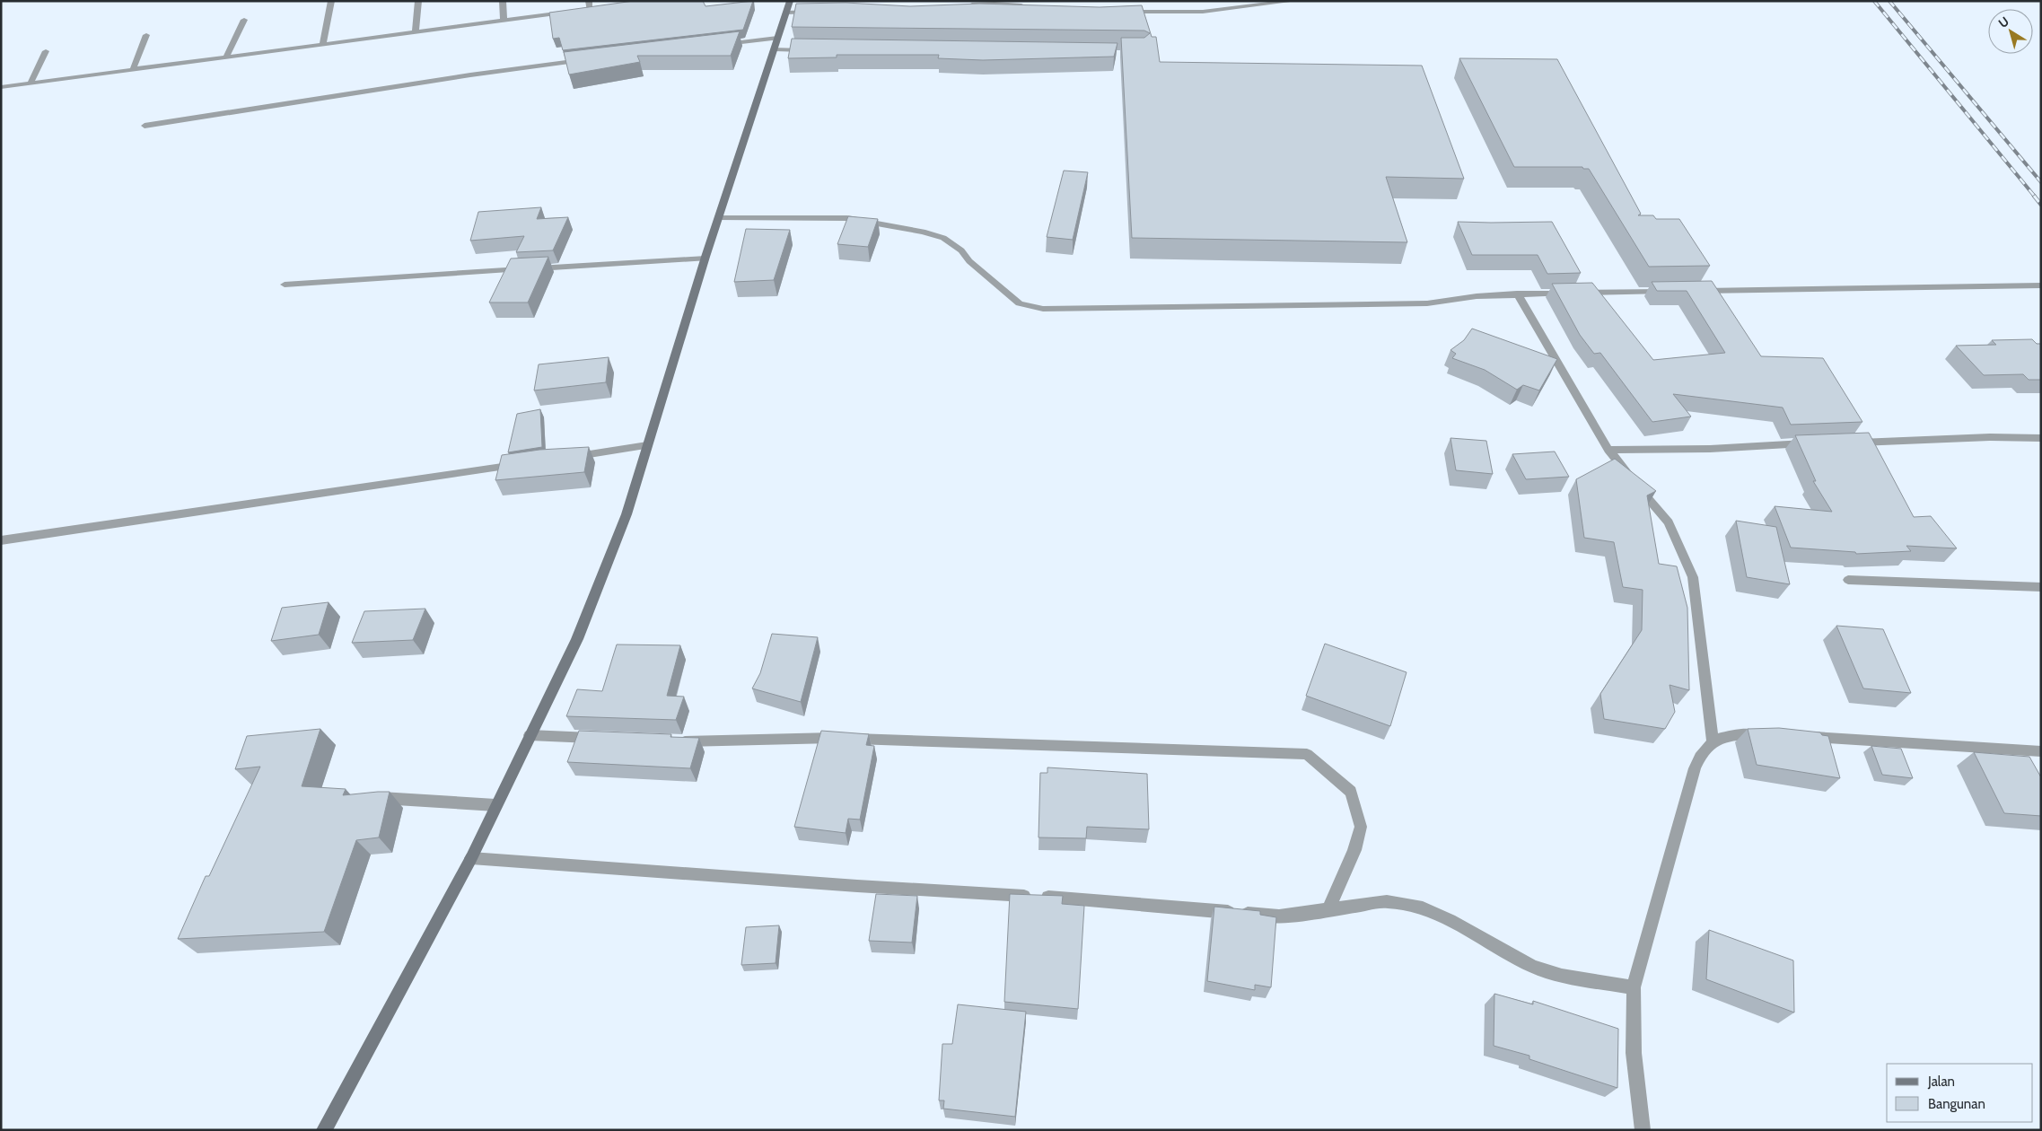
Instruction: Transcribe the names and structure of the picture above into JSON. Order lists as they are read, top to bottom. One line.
{"legend":["Jalan","Bangunan"],"north":"top left"}
